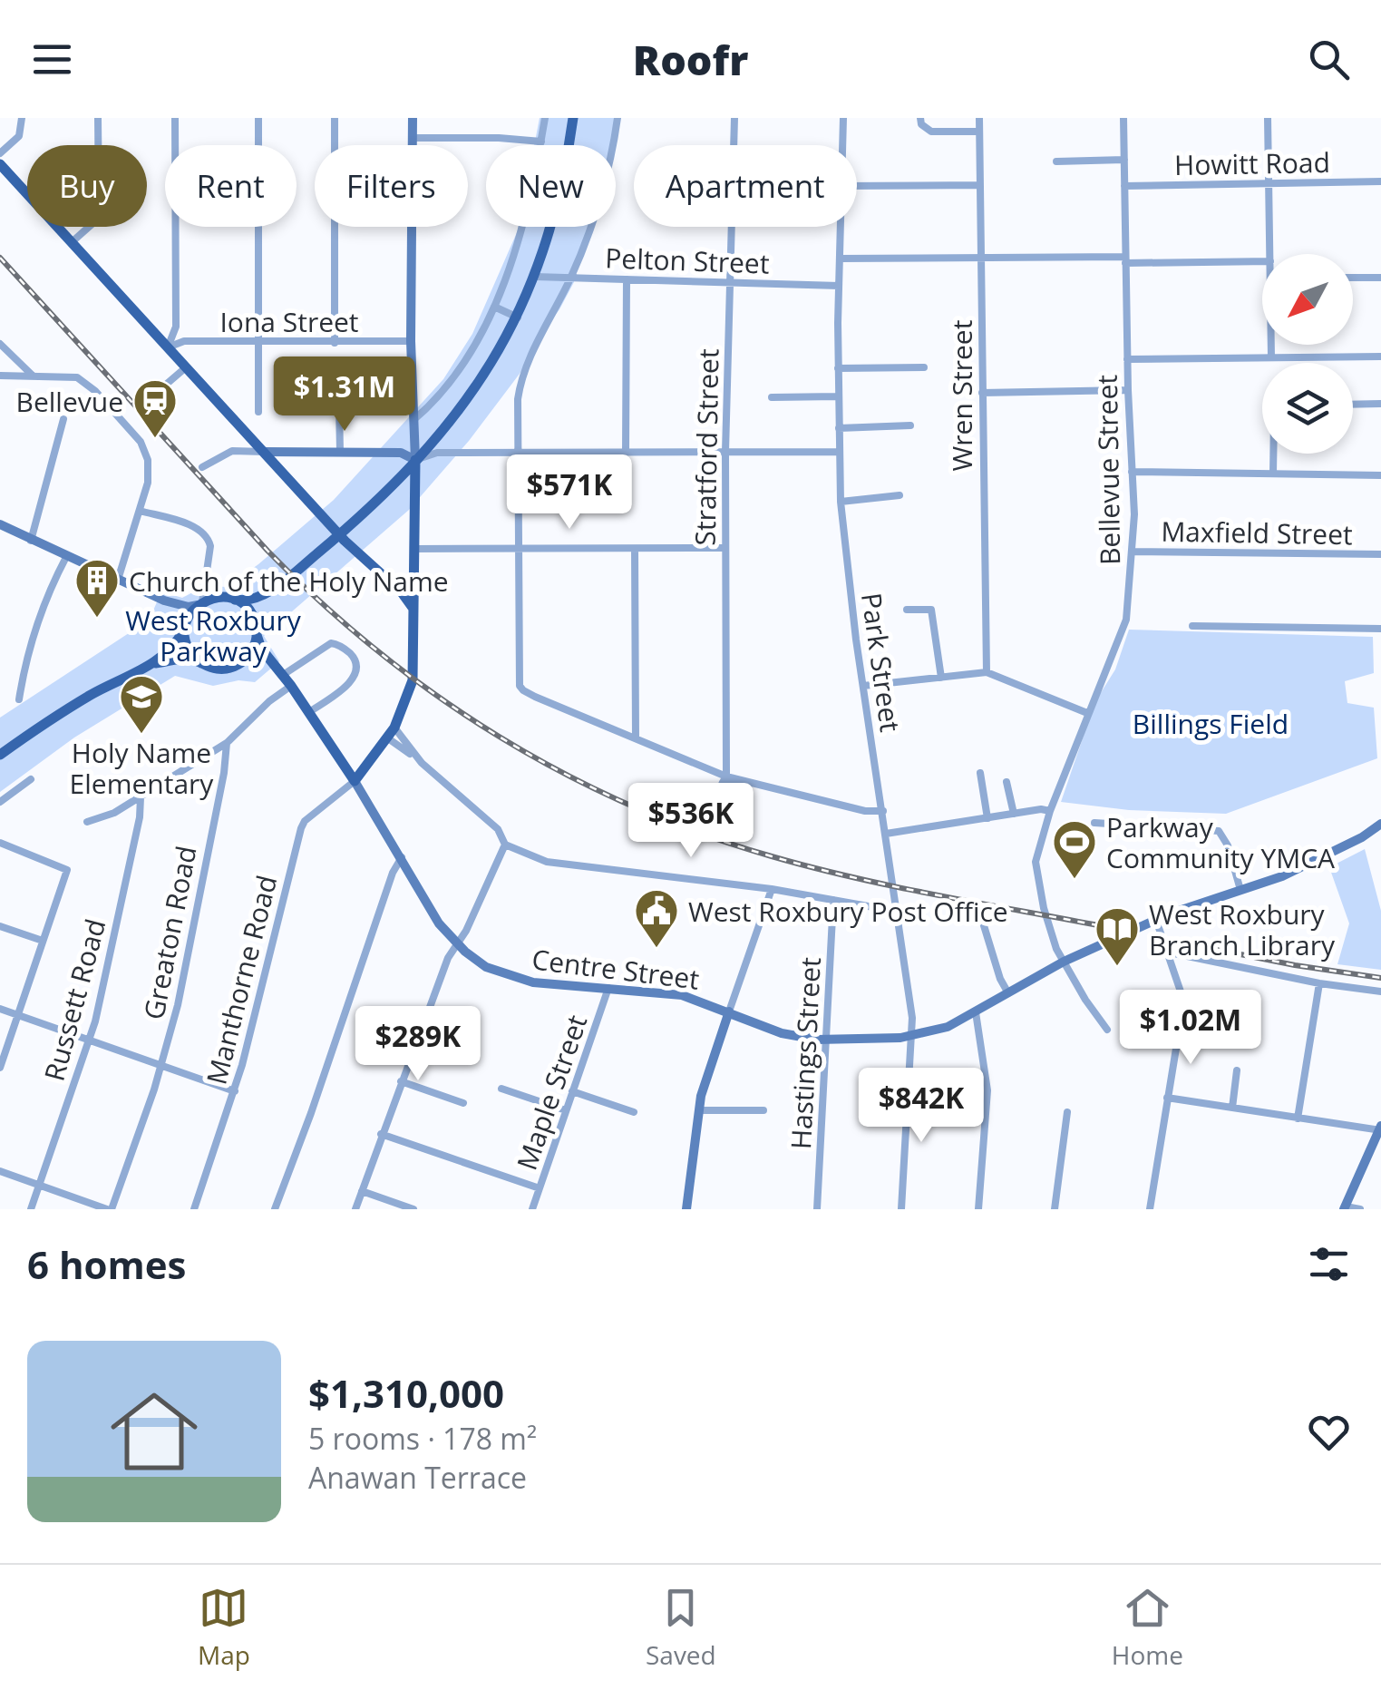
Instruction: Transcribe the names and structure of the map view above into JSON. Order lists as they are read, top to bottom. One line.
{"streets":{"main road":["Centre Street"],"street":["Howitt Road","Pelton Street","Iona Street","Wren Street","Stratford Street","Bellevue Street","Maxfield Street","Park Street","Greaton Road","Manthorne Road","Russett Road","Hastings Street","Maple Street"]},"crossings":[["Howitt Road","Bellevue Street"],["Pelton Street","Stratford Street"],["Pelton Street","Park Street"],["Bellevue Street","Maxfield Street"],["Bellevue Street","Centre Street"],["Park Street","Centre Street"],["Centre Street","Manthorne Road"],["Centre Street","Hastings Street"],["Centre Street","Maple Street"]],"parks":["West Roxbury Parkway","Billings Field"],"places":{"station":["Bellevue"],"building":["Church of the Holy Name"],"school or university":["Holy Name Elementary"],"sports":["Parkway Community YMCA"],"public building":["West Roxbury Post Office"],"library":["West Roxbury Branch Library"]},"north":"bottom left","page":{"header":"Roofr","chip":["Buy","Rent","Filters","New","Apartment"],"price":["$1.31M","$571K","$536K","$1.02M","$289K","$842K"],"heading":"6 homes","list":[{"name":"$1,310,000","note":"5 rooms · 178 m² · Anawan Terrace"}],"tabs":["Map","Saved","Home"]}}
